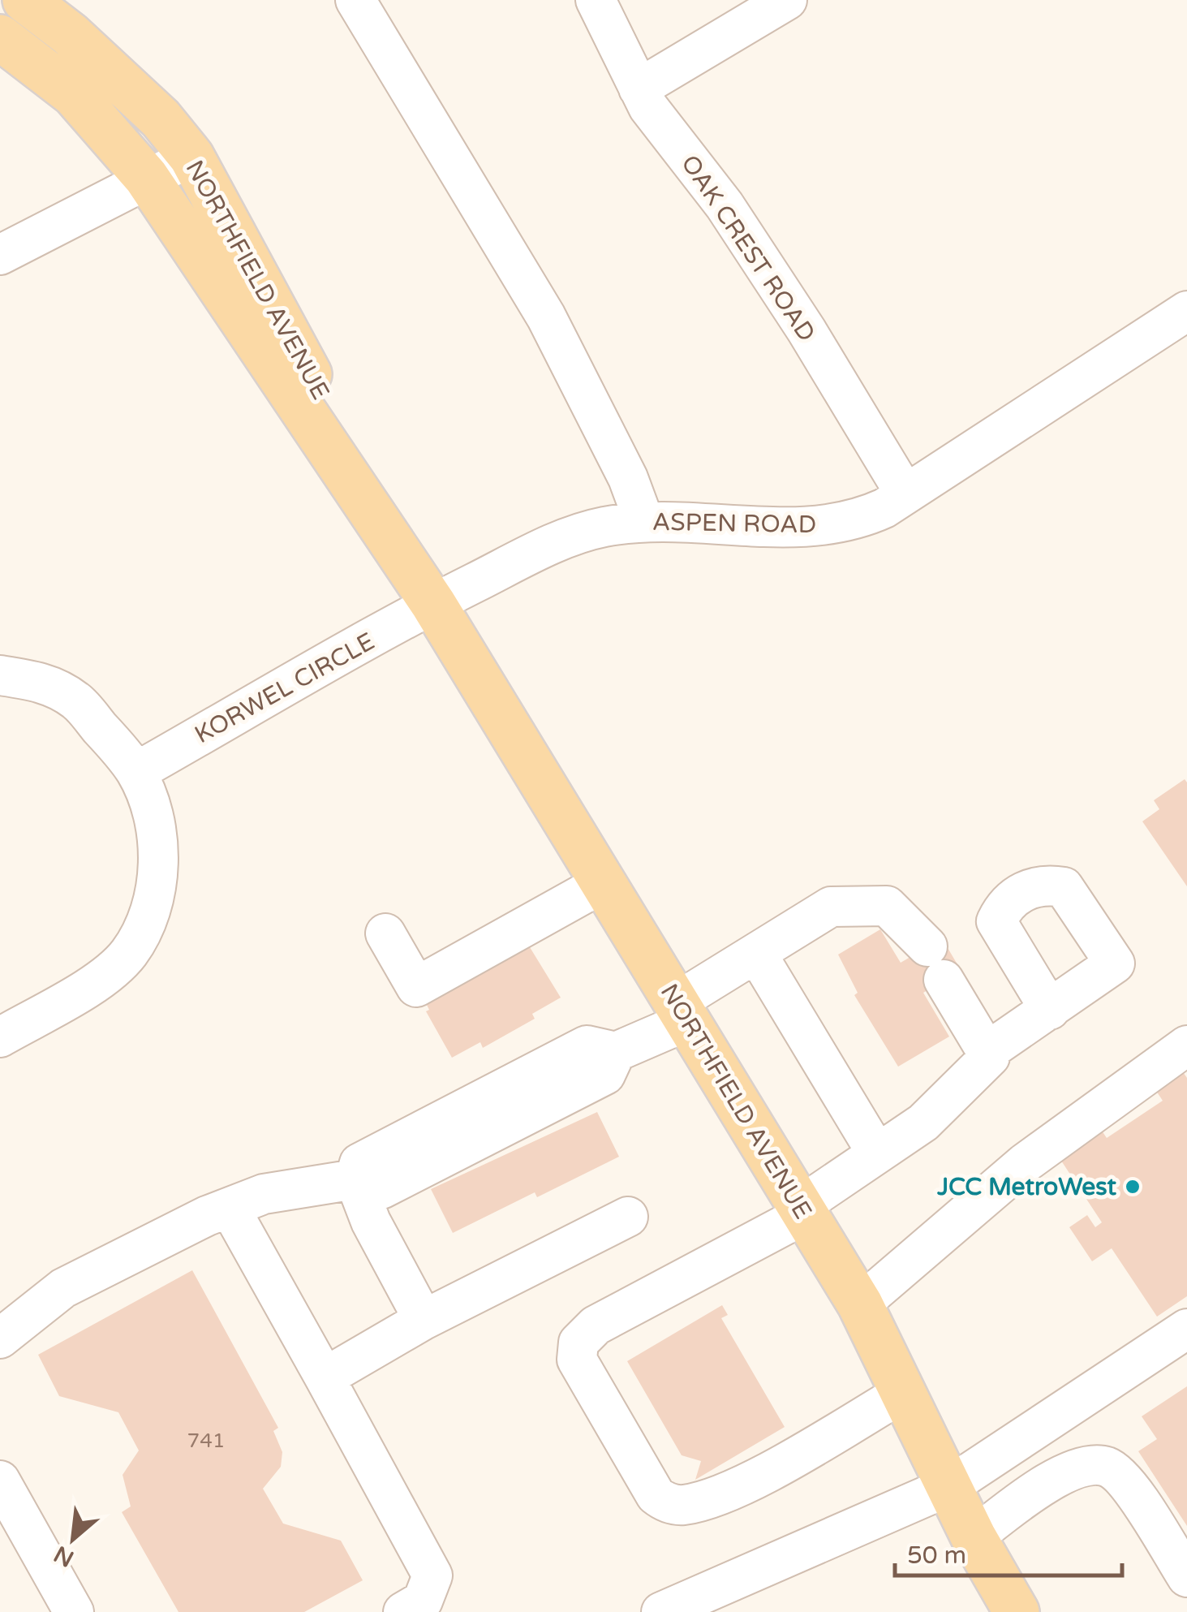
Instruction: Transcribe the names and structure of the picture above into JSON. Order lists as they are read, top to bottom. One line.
{"streets":{"main road":["NORTHFIELD AVENUE"],"street":["OAK CREST ROAD","ASPEN ROAD","KORWEL CIRCLE"]},"crossings":[["OAK CREST ROAD","ASPEN ROAD"],["NORTHFIELD AVENUE","ASPEN ROAD"],["NORTHFIELD AVENUE","KORWEL CIRCLE"],["ASPEN ROAD","KORWEL CIRCLE"]],"places":["JCC MetroWest"],"house_numbers":["741"],"scale_bar":"50 m","north":"bottom left"}
